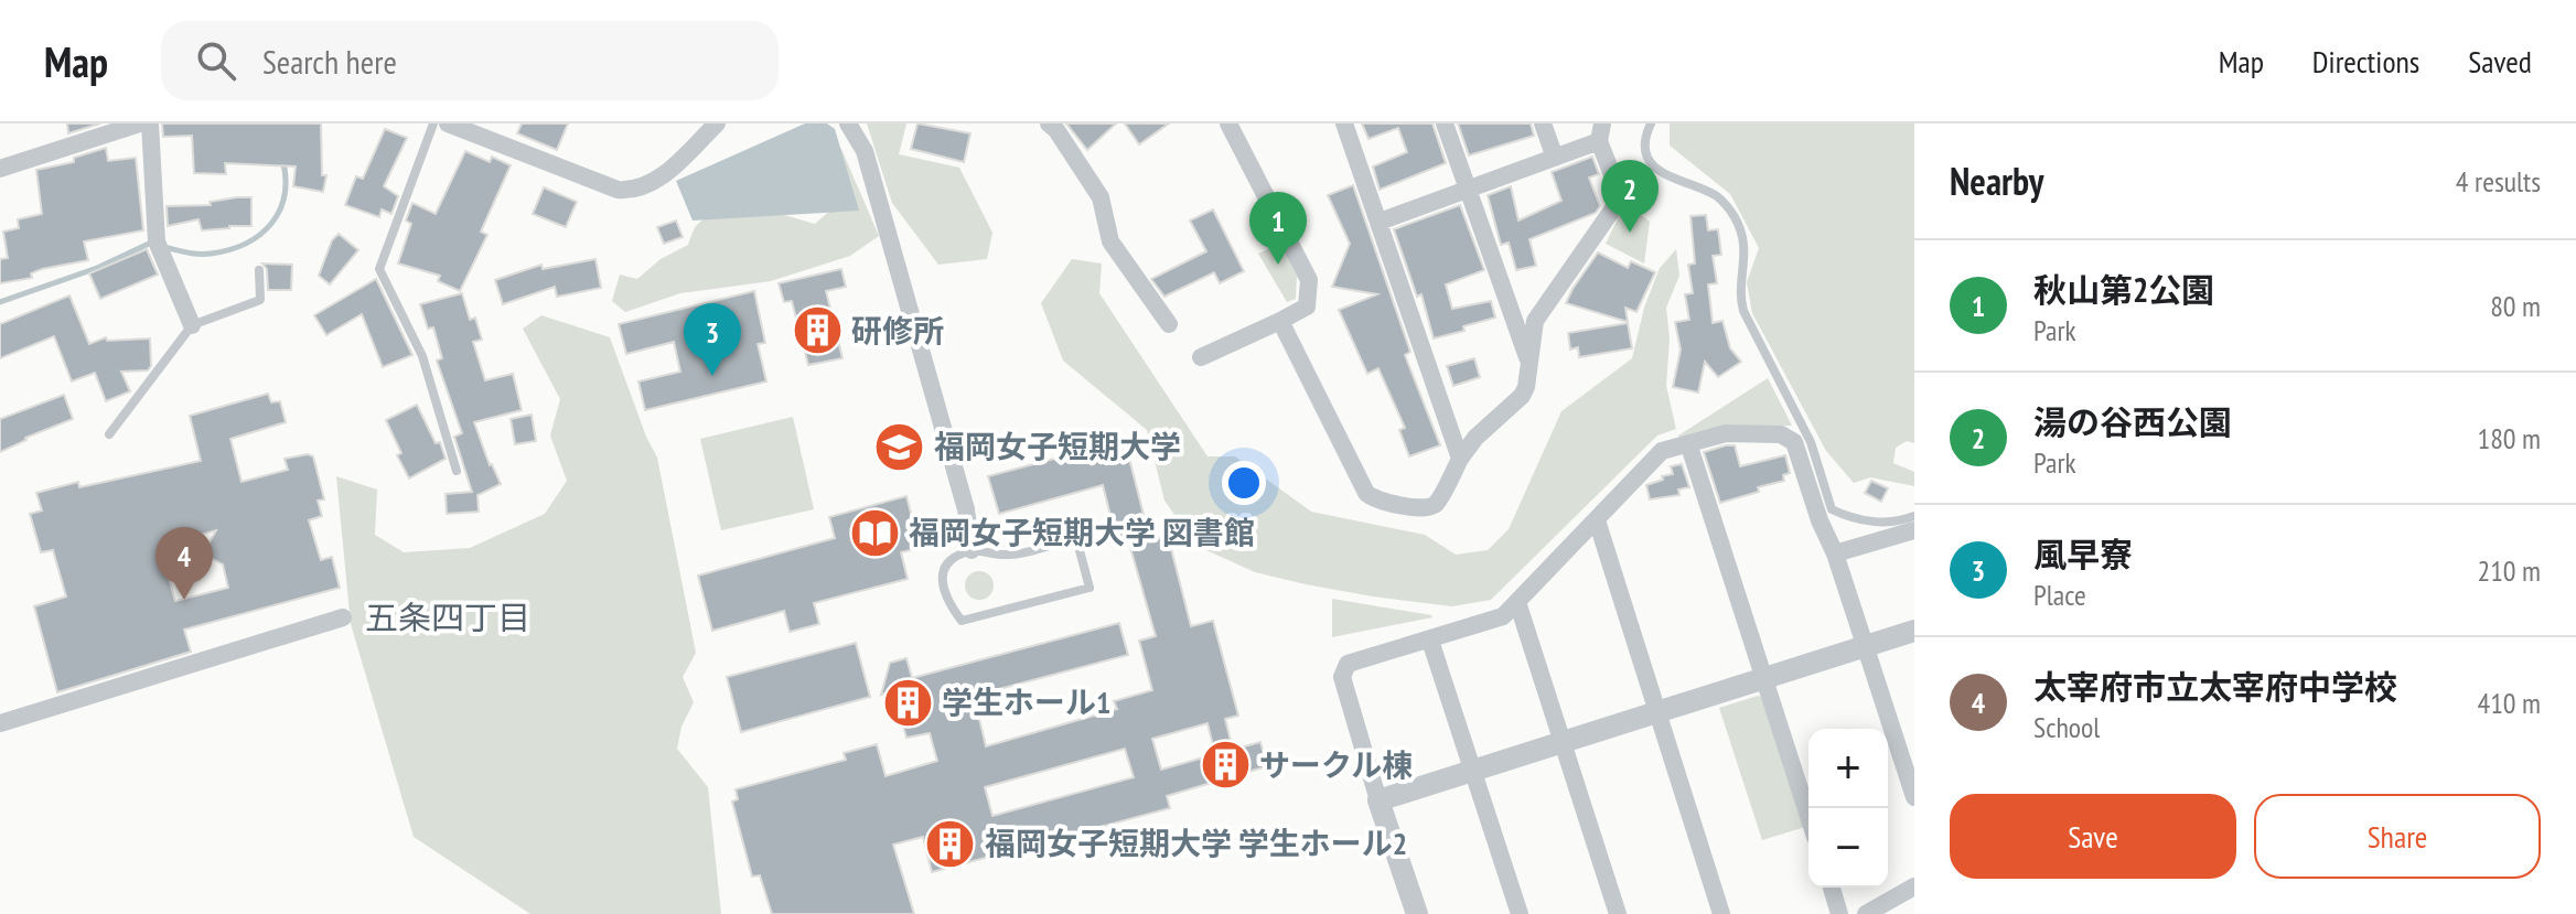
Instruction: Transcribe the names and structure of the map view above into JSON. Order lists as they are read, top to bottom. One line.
{"districts":["五条四丁目"],"places":{"building":["研修所","学生ホール1","サークル棟","福岡女子短期大学 学生ホール2"],"school or university":["福岡女子短期大学"],"library":["福岡女子短期大学 図書館"]},"page":{"header":"Map","search":"Search here","nav":["Map","Directions","Saved"],"heading":["Nearby","4 results"],"pins":["2","1","3","4"],"list":[{"mark":"1","name":"秋山第2公園","note":"Park","value":"80 m"},{"mark":"2","name":"湯の谷西公園","note":"Park","value":"180 m"},{"mark":"3","name":"風早寮","note":"Place","value":"210 m"},{"mark":"4","name":"太宰府市立太宰府中学校","note":"School","value":"410 m"}],"map_buttons":["+","−"],"buttons":["Save","Share"]}}
